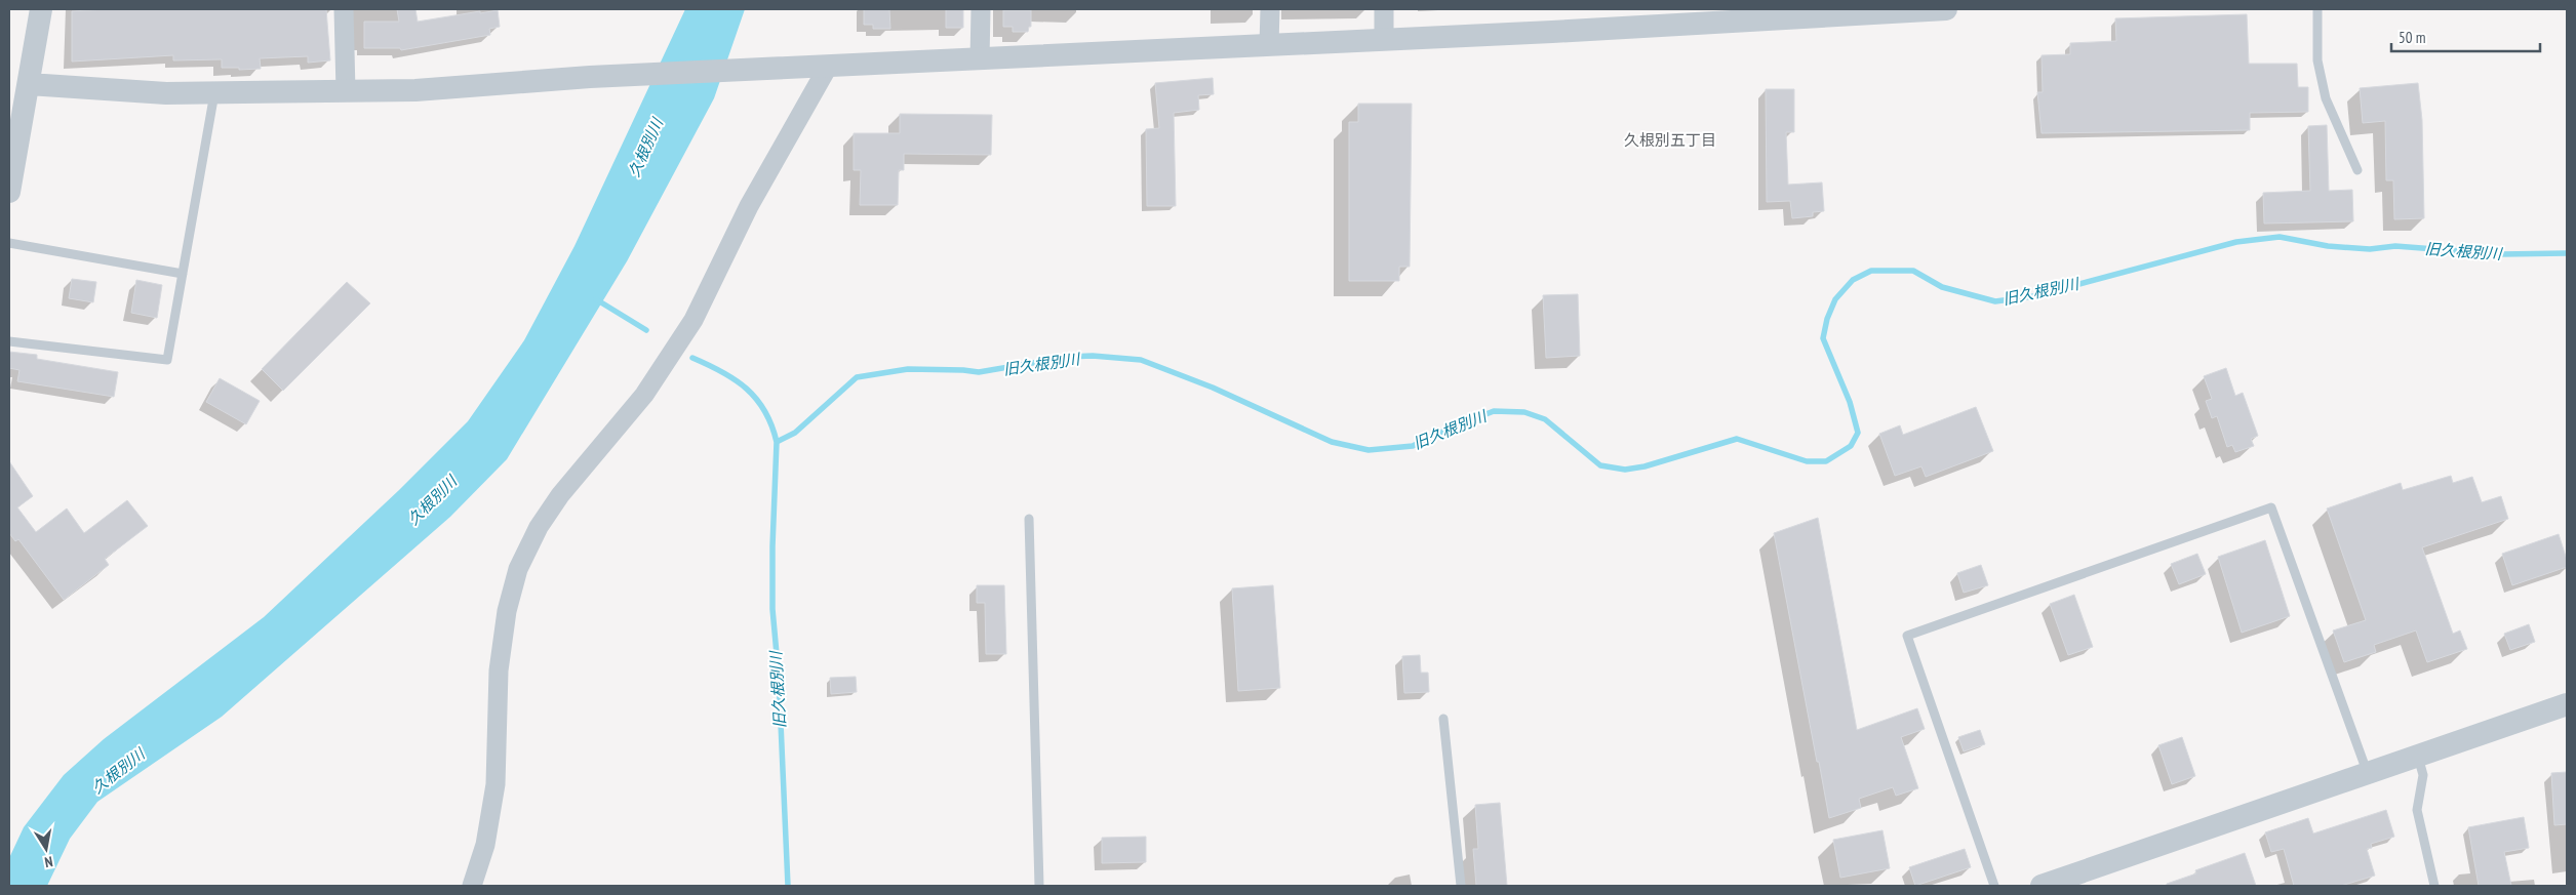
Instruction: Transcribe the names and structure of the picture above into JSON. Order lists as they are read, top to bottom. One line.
{"districts":["久根別五丁目"],"water":["久根別川","旧久根別川"],"scale_bar":"50 m","north":"bottom"}
